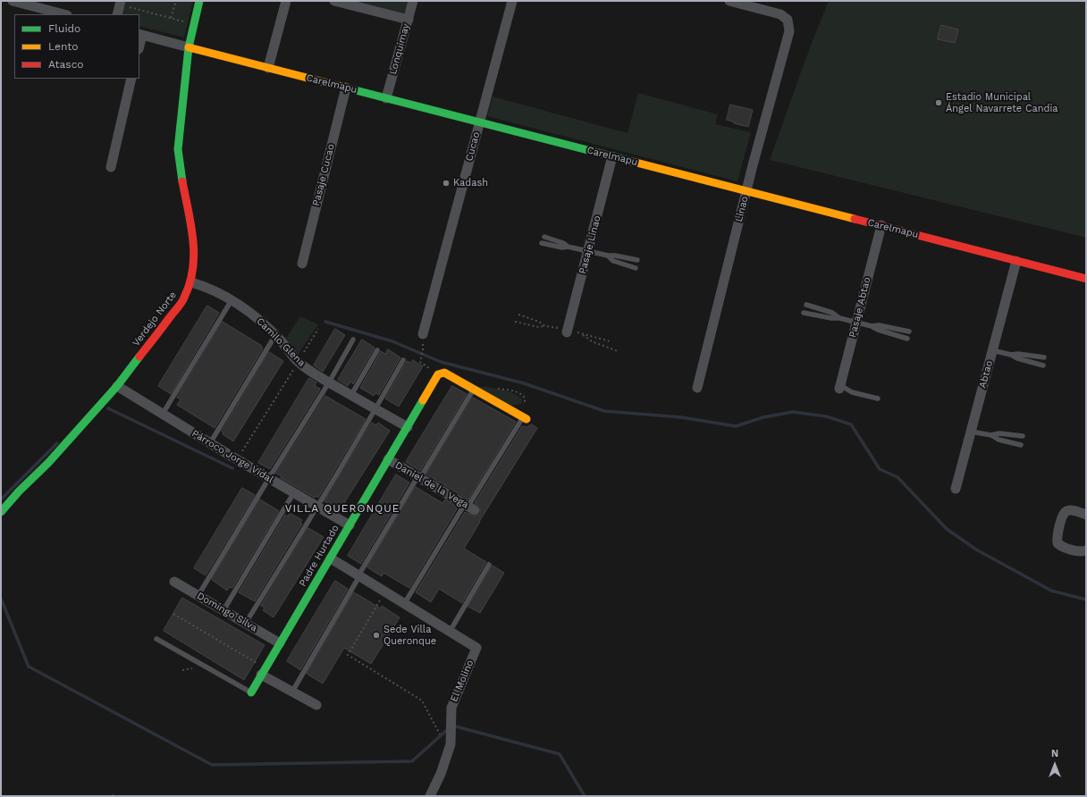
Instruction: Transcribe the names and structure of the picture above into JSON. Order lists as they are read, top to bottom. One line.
{"streets":{"street":["Lonquimay","Carelmapu","Cucao","Pasaje Cucao","Linao","Pasaje Linao","Pasaje Abtao","Verdejo Norte","Camilo Glena","Abtao","Párroco Jorge Vidal","Daniel de la Vega","Padre Hurtado","Domingo Silva","El Molino"]},"crossings":[["Lonquimay","Carelmapu"],["Carelmapu","Cucao"],["Carelmapu","Pasaje Cucao"],["Carelmapu","Linao"],["Carelmapu","Pasaje Linao"],["Carelmapu","Pasaje Abtao"],["Carelmapu","Verdejo Norte"],["Carelmapu","Abtao"],["Verdejo Norte","Camilo Glena"],["Verdejo Norte","Párroco Jorge Vidal"],["Camilo Glena","Padre Hurtado"],["Párroco Jorge Vidal","Padre Hurtado"],["Daniel de la Vega","Padre Hurtado"],["Padre Hurtado","Domingo Silva"]],"districts":["VILLA QUERONQUE"],"places":["Estadio Municipal Ángel Navarrete Candia","Kadash","Sede Villa Queronque"],"legend":["Fluido","Lento","Atasco"],"north":"top"}
